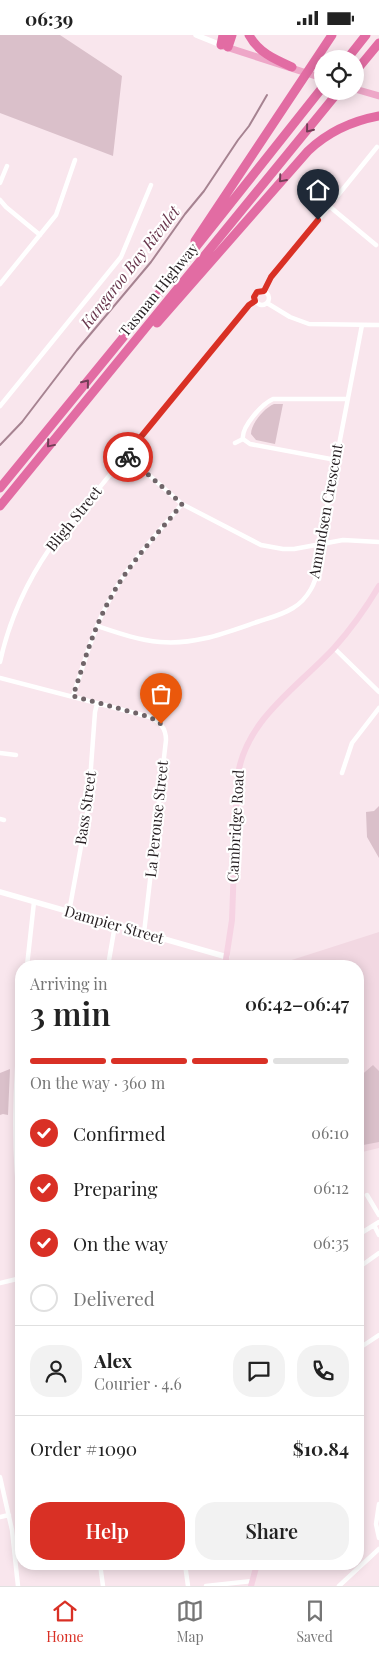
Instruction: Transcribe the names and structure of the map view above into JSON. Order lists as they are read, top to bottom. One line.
{"streets":{"highway":["Tasman Highway"],"main road":["Cambridge Road"],"street":["Amundsen Crescent","Bligh Street","Bass Street","La Perouse Street","Dampier Street"]},"crossings":[["Bass Street","La Perouse Street"],["Bass Street","Dampier Street"],["La Perouse Street","Dampier Street"],["Cambridge Road","Dampier Street"]],"water":["Kangaroo Bay Rivulet"],"page":{"status":"06:39","heading":["3 min","Arriving in","06:42–06:47"],"panel":["Alex","Courier · 4.6","Order #1090","$10.84"],"bar":"On the way · 360 m","list":[["Confirmed","06:10"],["Preparing","06:12"],["On the way","06:35"],"Delivered"],"buttons":["Help","Share"],"tabs":["Home","Map","Saved"]}}
